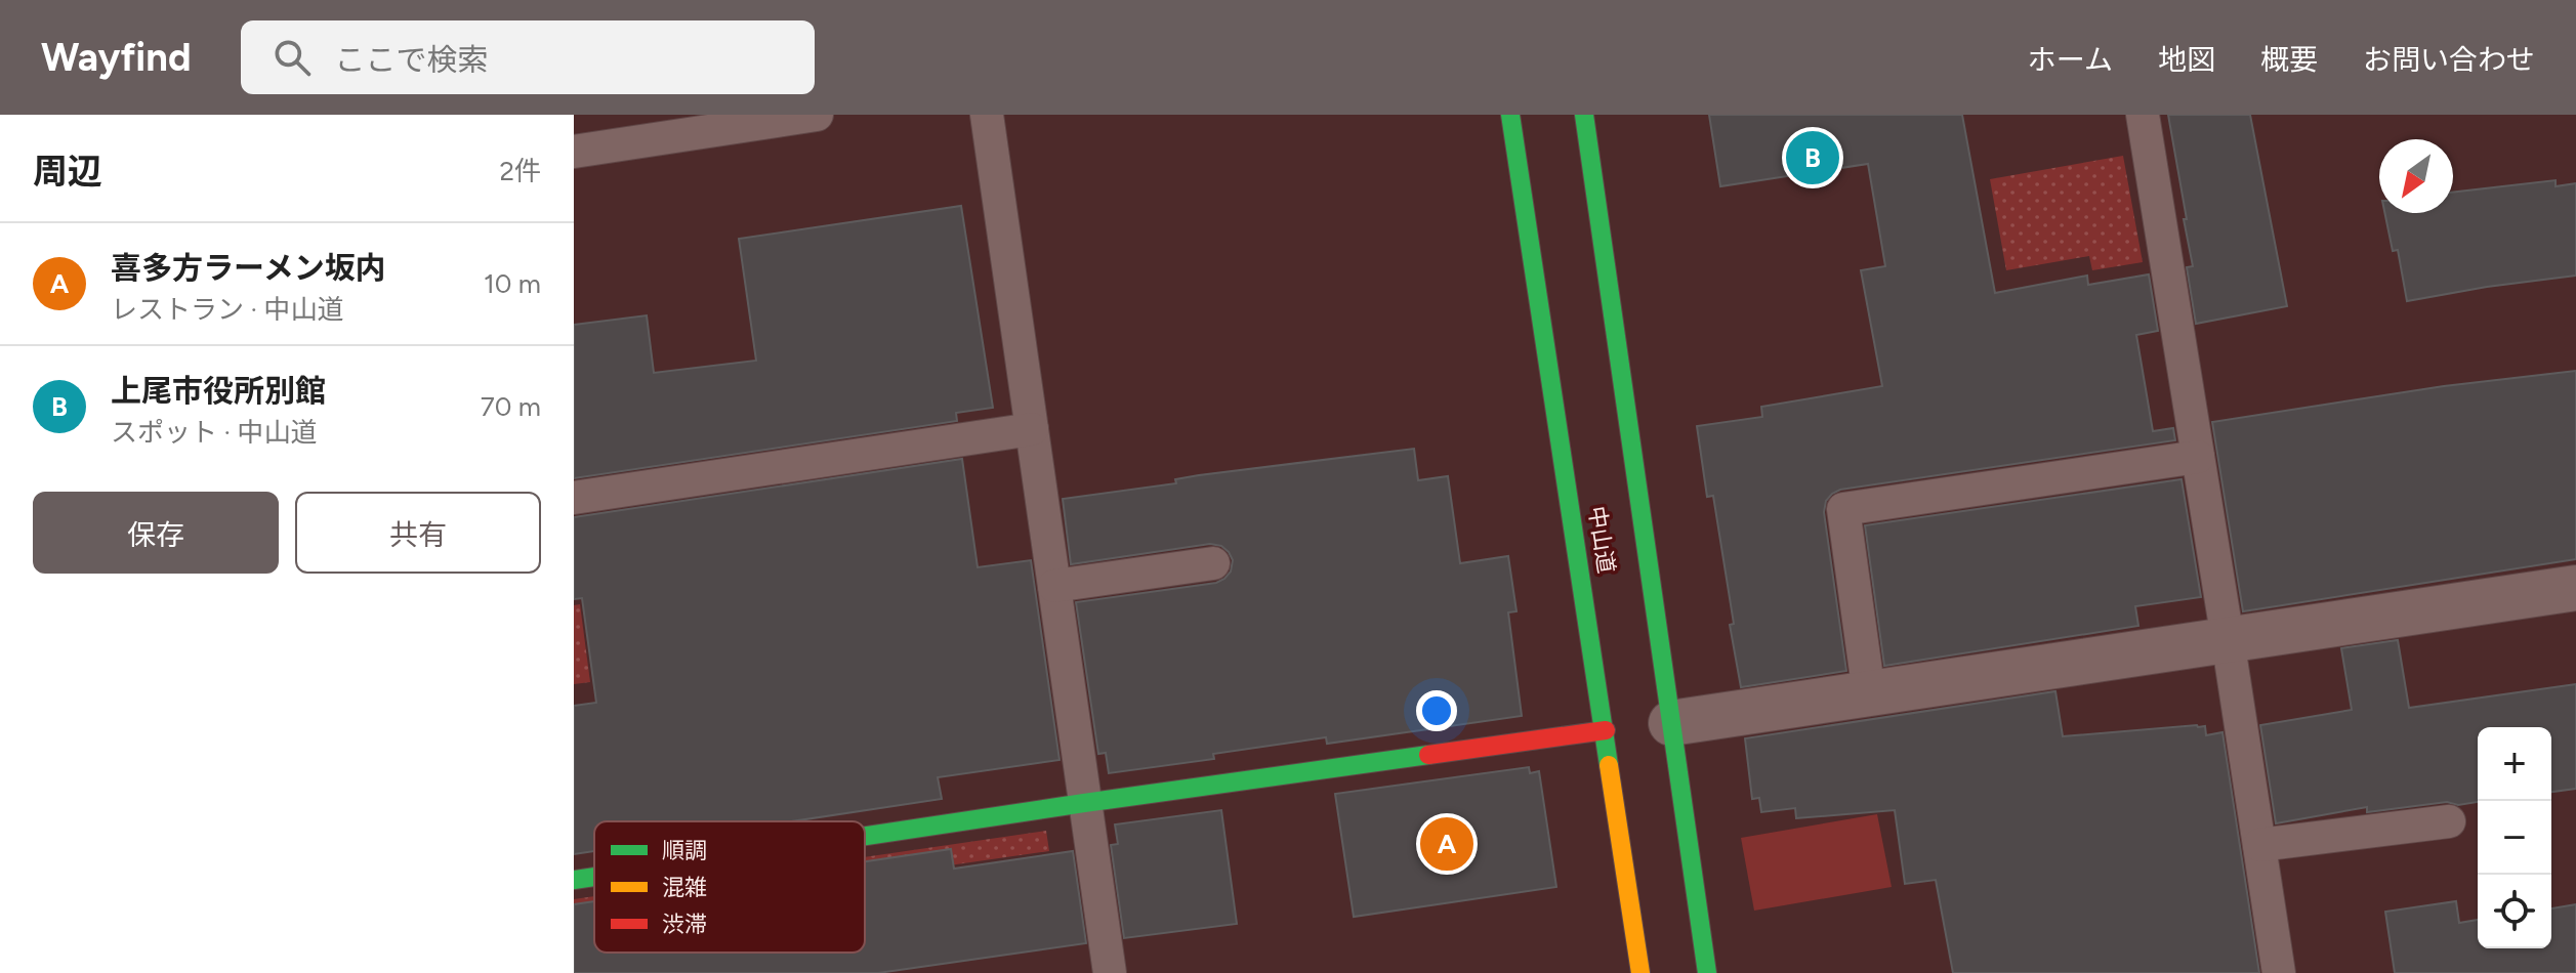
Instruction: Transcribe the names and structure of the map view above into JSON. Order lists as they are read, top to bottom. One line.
{"streets":{"main road":["中山道"]},"legend":["順調","混雑","渋滞"],"north":"bottom left","page":{"header":"Wayfind","search":"ここで検索","nav":["ホーム","地図","概要","お問い合わせ"],"heading":["周辺","2件"],"pins":["B","A"],"list":[{"mark":"A","name":"喜多方ラーメン坂内","note":"レストラン · 中山道","value":"10 m"},{"mark":"B","name":"上尾市役所別館","note":"スポット · 中山道","value":"70 m"}],"buttons":["保存","共有"],"map_buttons":["+","−"]}}
